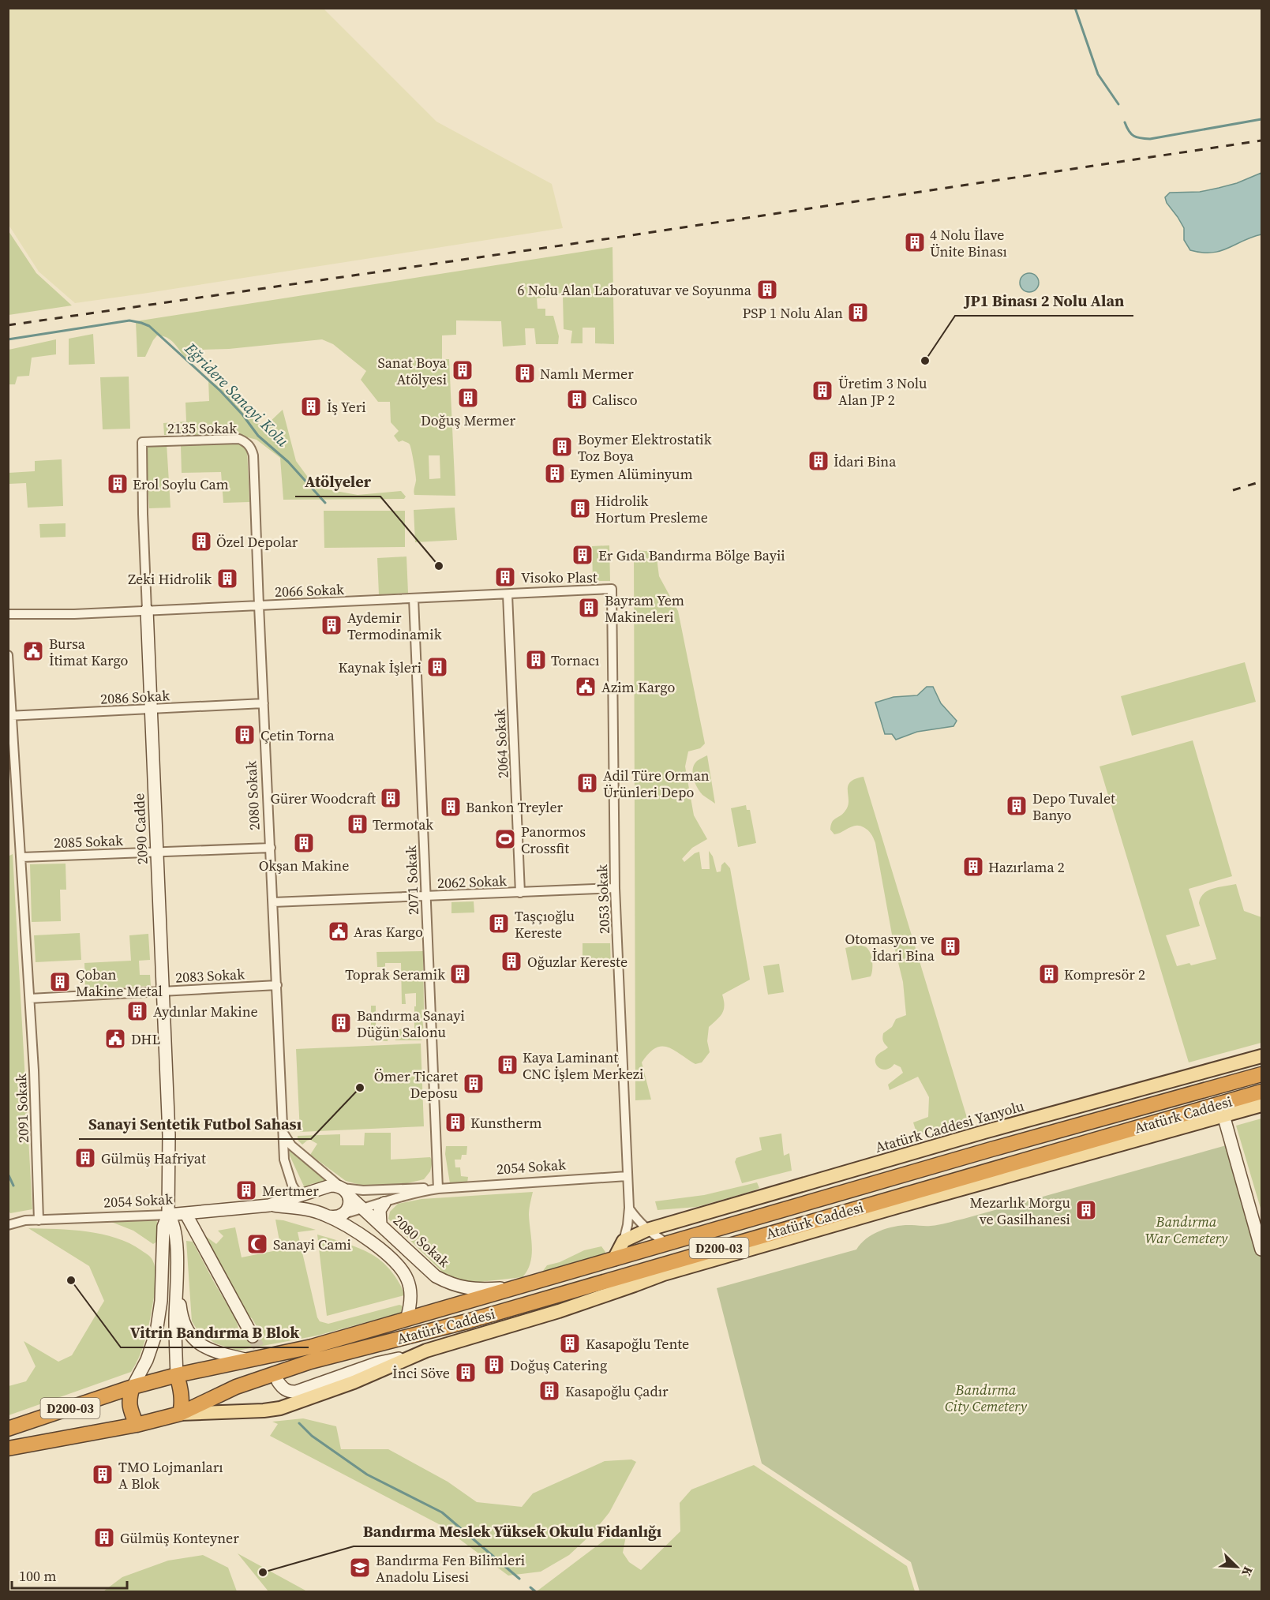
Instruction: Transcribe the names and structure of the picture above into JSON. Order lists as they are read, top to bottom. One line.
{"streets":{"highway":["Atatürk Caddesi","D200-03"],"main road":["Atatürk Caddesi Yanyolu"],"street":["2135 Sokak","2066 Sokak","2086 Sokak","2064 Sokak","2080 Sokak","2090 Cadde","2085 Sokak","2071 Sokak","2062 Sokak","2053 Sokak","2083 Sokak","2091 Sokak","2054 Sokak"]},"crossings":[["2135 Sokak","2080 Sokak"],["2135 Sokak","2090 Cadde"],["2066 Sokak","2064 Sokak"],["2066 Sokak","2080 Sokak"],["2066 Sokak","2090 Cadde"],["2066 Sokak","2071 Sokak"],["2066 Sokak","2053 Sokak"],["2086 Sokak","2080 Sokak"],["2086 Sokak","2090 Cadde"],["2086 Sokak","2091 Sokak"],["2064 Sokak","2062 Sokak"],["2080 Sokak","2085 Sokak"],["2080 Sokak","2062 Sokak"],["2080 Sokak","2083 Sokak"],["2080 Sokak","Atatürk Caddesi"],["2080 Sokak","2054 Sokak"],["2090 Cadde","2085 Sokak"],["2090 Cadde","2083 Sokak"],["2090 Cadde","2054 Sokak"],["2090 Cadde","D200-03"],["2085 Sokak","2091 Sokak"],["2071 Sokak","2062 Sokak"],["2071 Sokak","2054 Sokak"],["2062 Sokak","2053 Sokak"],["2053 Sokak","Atatürk Caddesi Yanyolu"],["2053 Sokak","2054 Sokak"],["2083 Sokak","2091 Sokak"],["2091 Sokak","2054 Sokak"],["Atatürk Caddesi","D200-03"]],"water":["Eğridere Sanayi Kolu"],"parks":["Bandırma War Cemetery","Bandırma City Cemetery"],"places":{"building":["4 Nolu İlave Ünite Binası","6 Nolu Alan Laboratuvar ve Soyunma","PSP 1 Nolu Alan","Sanat Boya Atölyesi","Namlı Mermer","Üretim 3 Nolu Alan JP 2","Doğuş Mermer","Calisco","İş Yeri","Boymer Elektrostatik Toz Boya","İdari Bina","Eymen Alüminyum","Erol Soylu Cam","Hidrolik Hortum Presleme","Özel Depolar","Er Gıda Bandırma Bölge Bayii","Visoko Plast","Zeki Hidrolik","Bayram Yem Makineleri","Aydemir Termodinamik","Tornacı","Kaynak İşleri","Çetin Torna","Adil Türe Orman Ürünleri Depo","Gürer Woodcraft","Depo Tuvalet Banyo","Bankon Treyler","Termotak","Okşan Makine","Hazırlama 2","Taşçıoğlu Kereste","Otomasyon ve İdari Bina","Oğuzlar Kereste","Toprak Seramik","Kompresör 2","Çoban Makine Metal","Aydınlar Makine","Bandırma Sanayi Düğün Salonu","Kaya Laminant CNC İşlem Merkezi","Ömer Ticaret Deposu","Kunstherm","Gülmüş Hafriyat","Mertmer","Mezarlık Morgu ve Gasilhanesi","Kasapoğlu Tente","Doğuş Catering","İnci Söve","Kasapoğlu Çadır","TMO Lojmanları A Blok","Gülmüş Konteyner"],"other":["JP1 Binası 2 Nolu Alan","Atölyeler","Sanayi Sentetik Futbol Sahası","Vitrin Bandırma B Blok","Bandırma Meslek Yüksek Okulu Fidanlığı"],"public building":["Bursa İtimat Kargo","Azim Kargo","Aras Kargo","DHL"],"sports":["Panormos Crossfit"],"mosque":["Sanayi Cami"],"school or university":["Bandırma Fen Bilimleri Anadolu Lisesi"]},"scale_bar":"100 m","north":"bottom right"}
